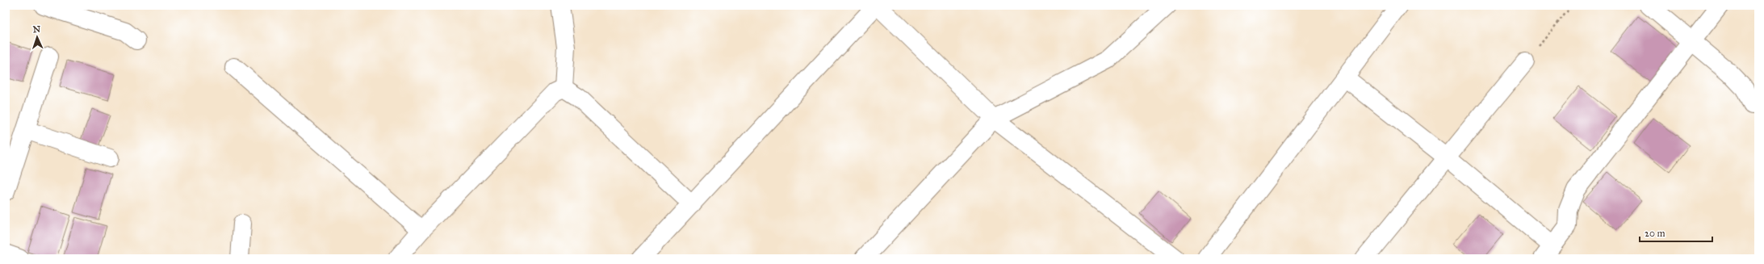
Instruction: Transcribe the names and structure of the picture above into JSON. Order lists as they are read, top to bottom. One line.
{"scale_bar":"20 m","north":"top"}
